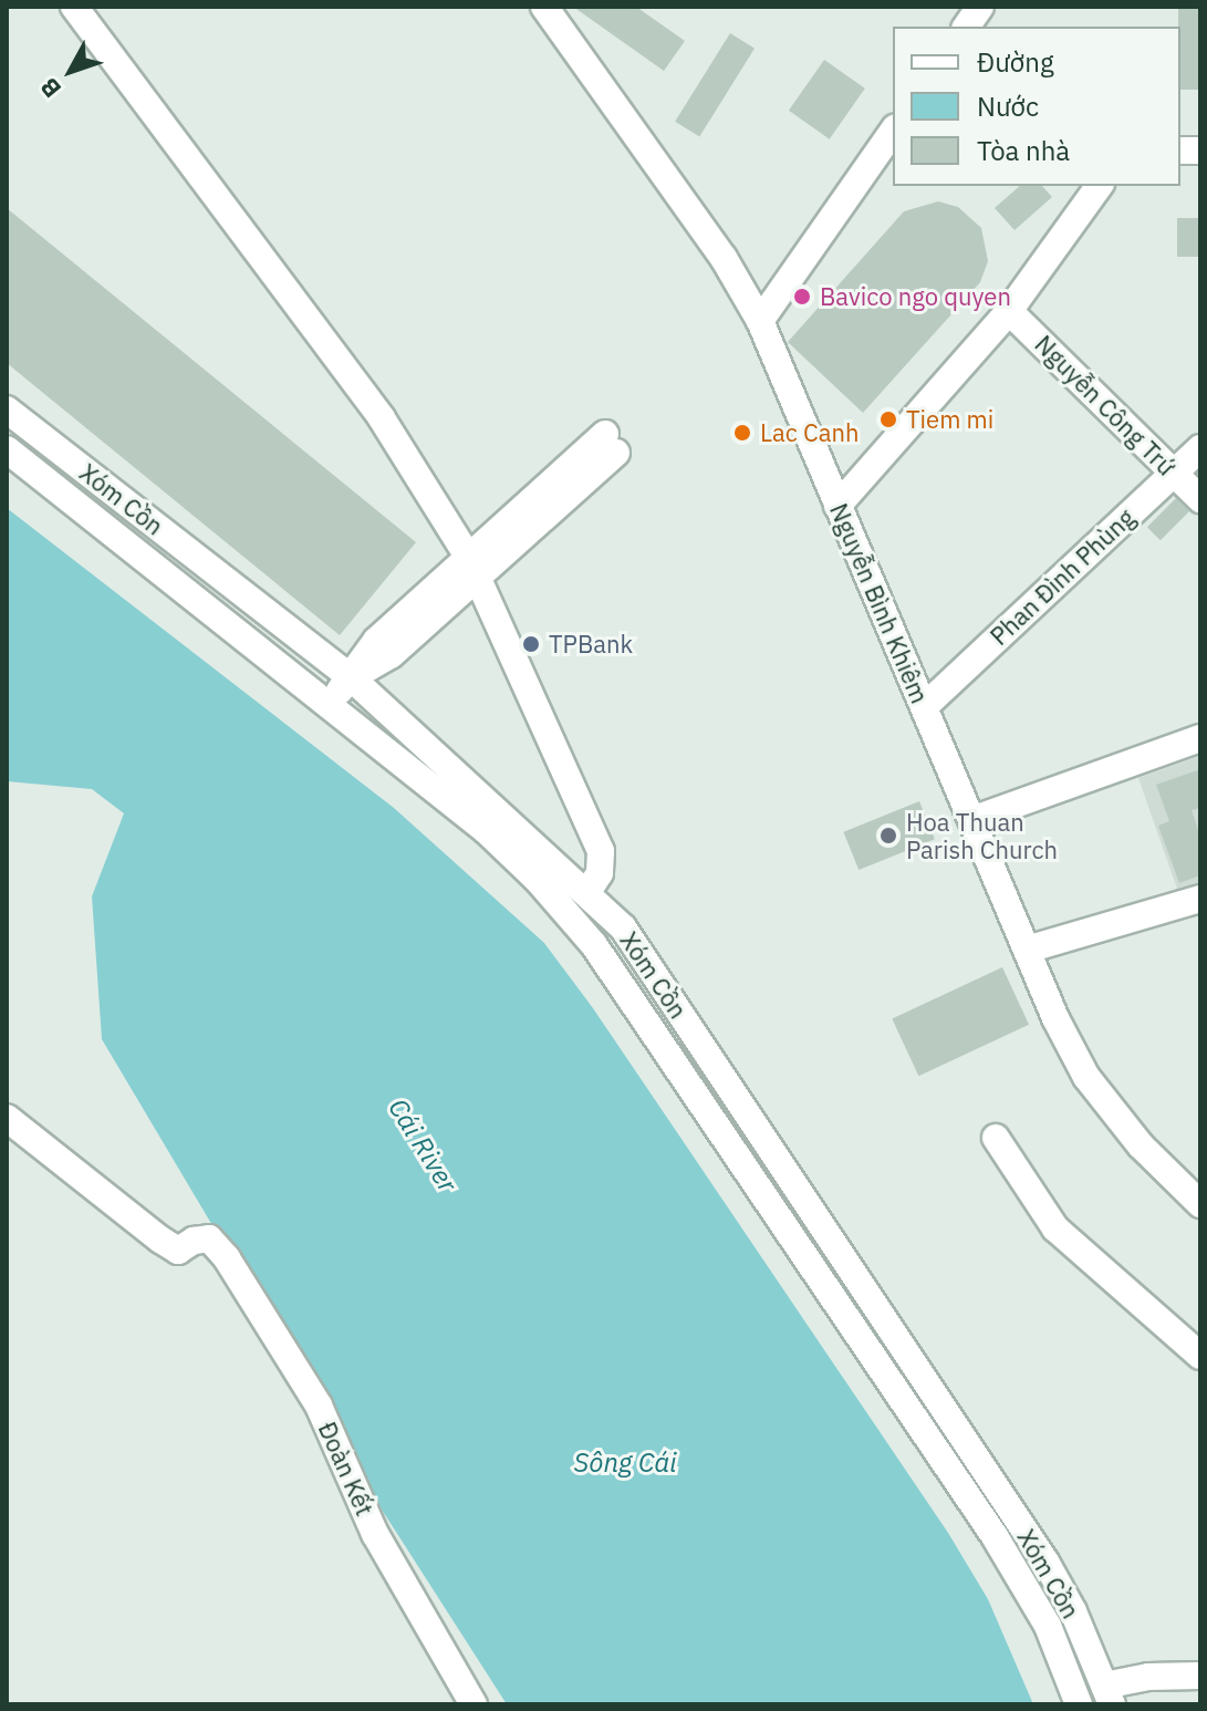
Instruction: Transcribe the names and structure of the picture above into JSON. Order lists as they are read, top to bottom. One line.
{"streets":{"street":["Nguyễn Công Trứ","Xóm Cồn","Phan Đình Phùng","Nguyễn Bình Khiêm","Đoàn Kết"]},"crossings":[["Nguyễn Công Trứ","Phan Đình Phùng"],["Phan Đình Phùng","Nguyễn Bình Khiêm"]],"water":["Cái River","Sông Cái"],"places":["Bavico ngo quyen","Tiem mi","Lac Canh","TPBank","Hoa Thuan Parish Church"],"legend":["Đường","Nước","Tòa nhà"],"north":"bottom left"}
